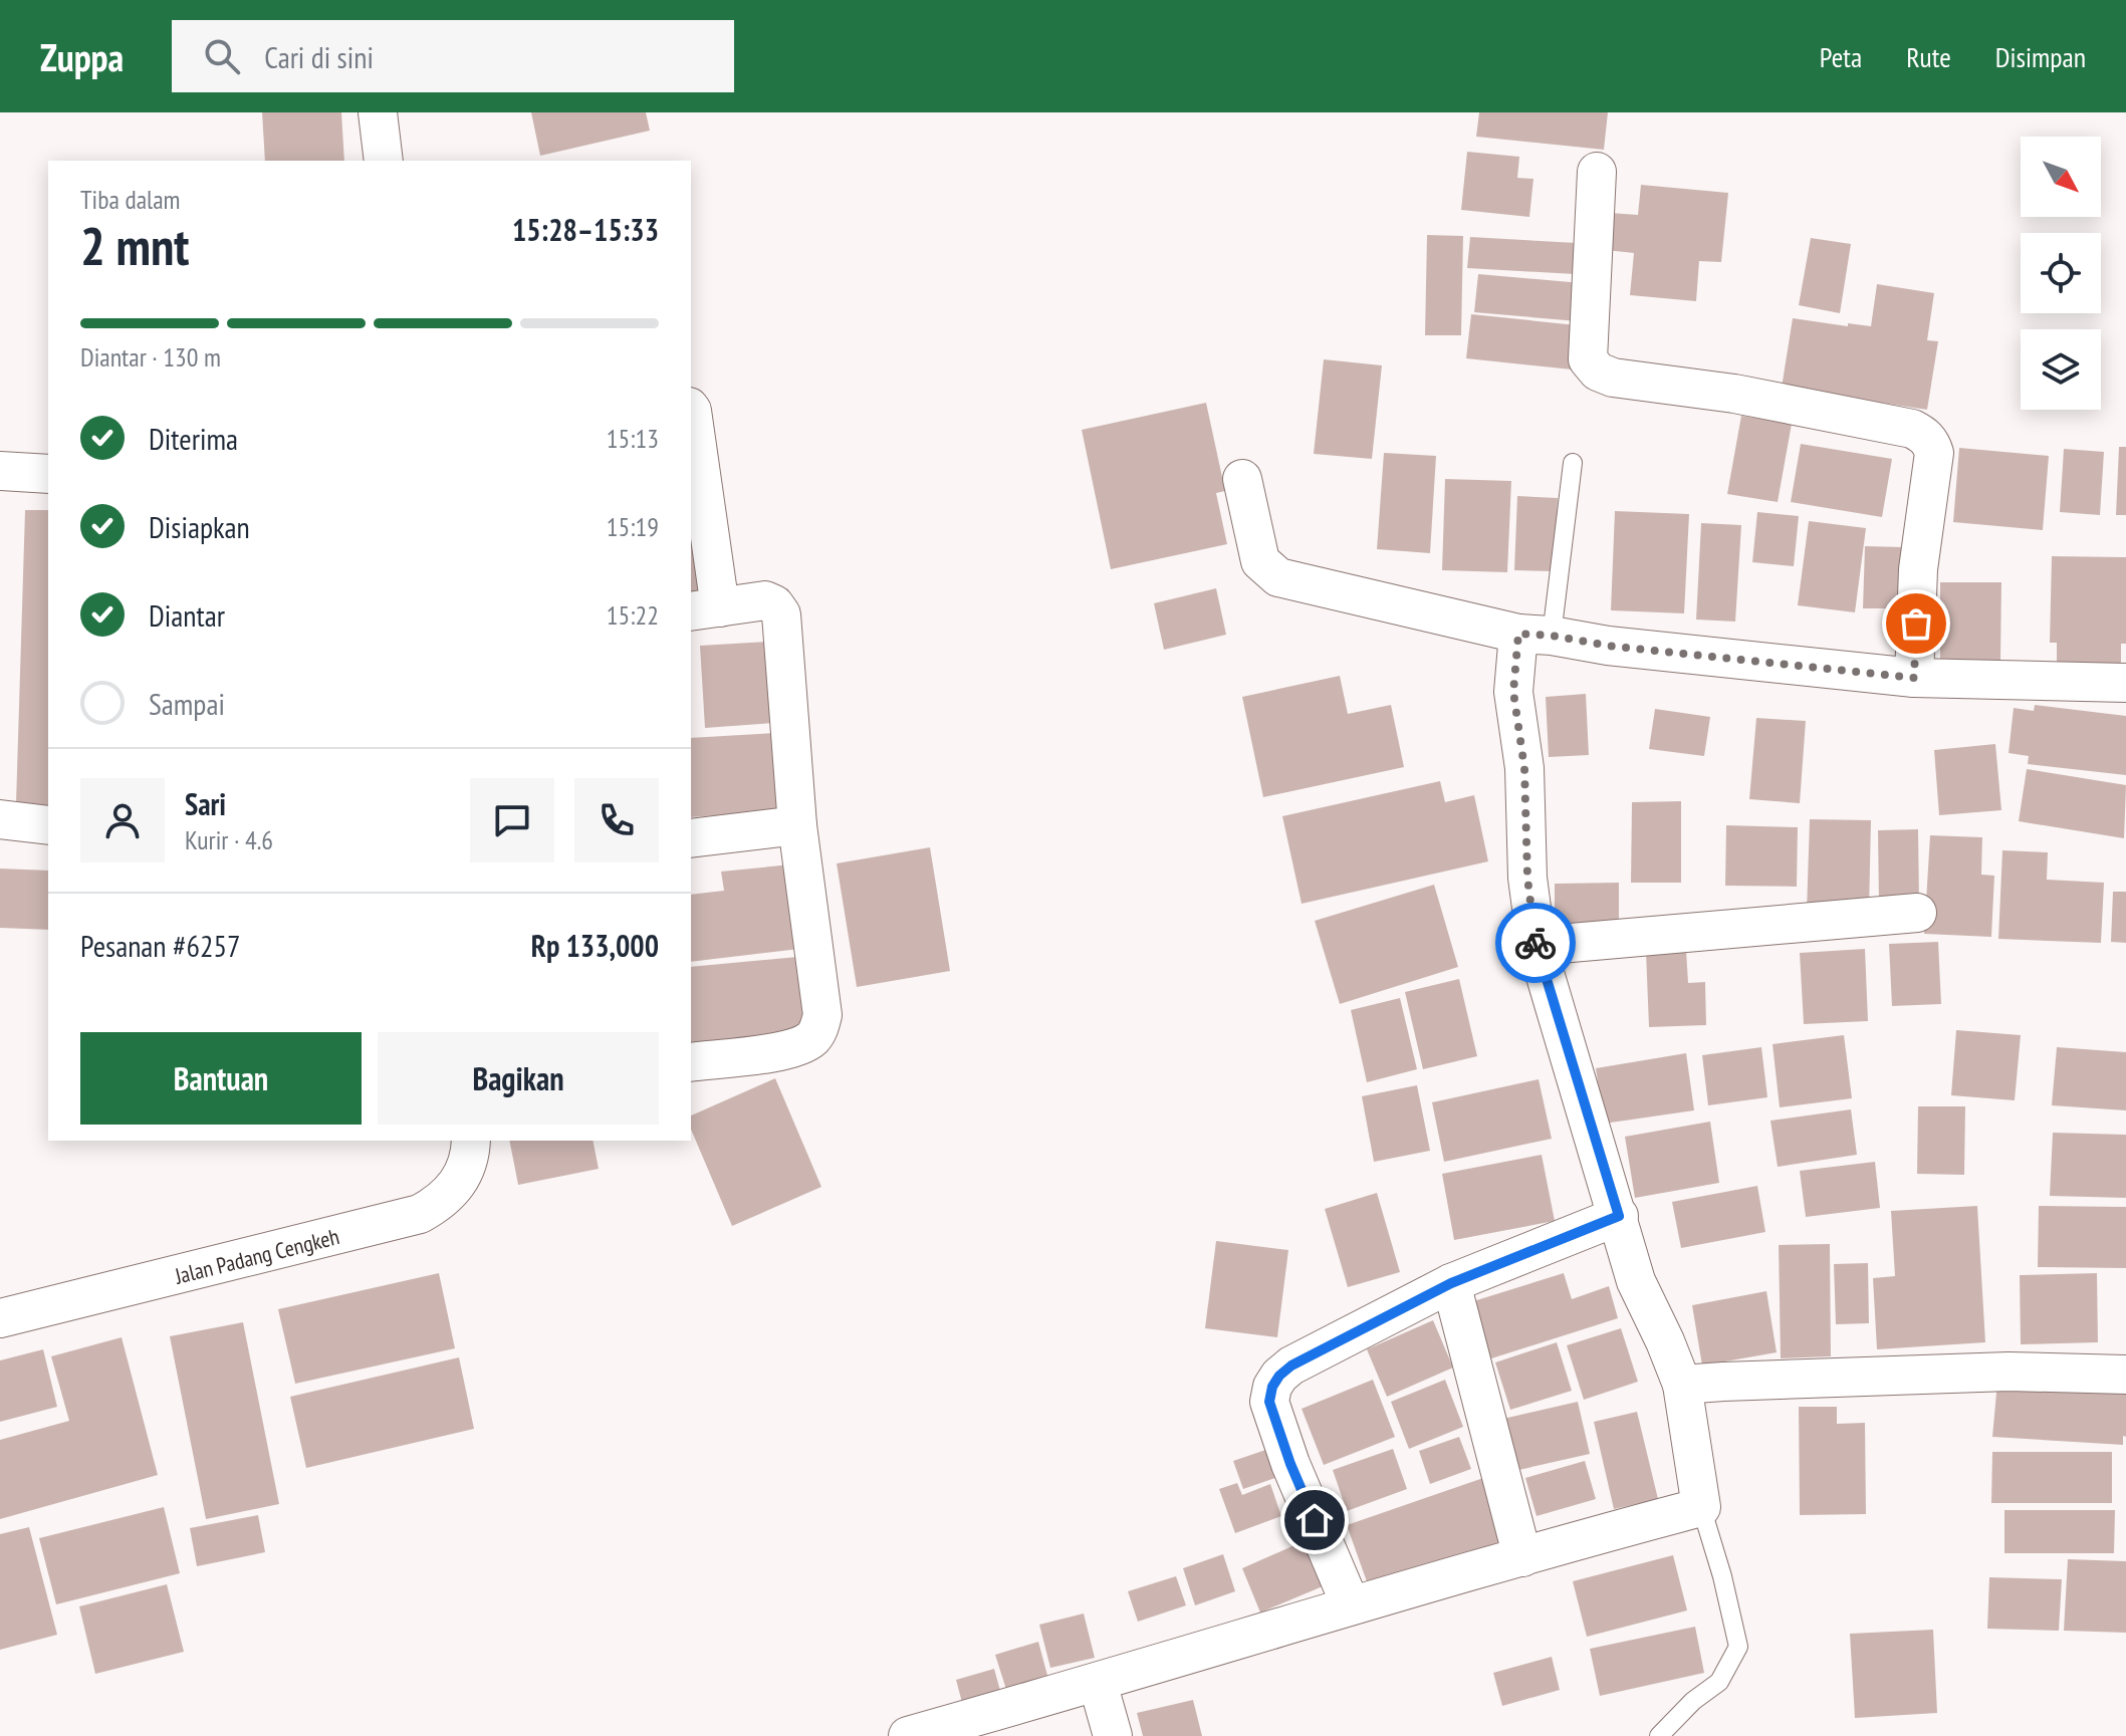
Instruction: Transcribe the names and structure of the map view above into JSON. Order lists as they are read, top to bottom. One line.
{"streets":{"street":["Jalan Padang Cengkeh"]},"north":"bottom right","page":{"header":"Zuppa","search":"Cari di sini","nav":["Peta","Rute","Disimpan"],"heading":["2 mnt","Tiba dalam","15:28–15:33"],"panel":["Sari","Kurir · 4.6","Pesanan #6257","Rp 133,000"],"bar":"Diantar · 130 m","list":[["Diterima","15:13"],["Disiapkan","15:19"],["Diantar","15:22"],"Sampai"],"buttons":["Bantuan","Bagikan"]}}
